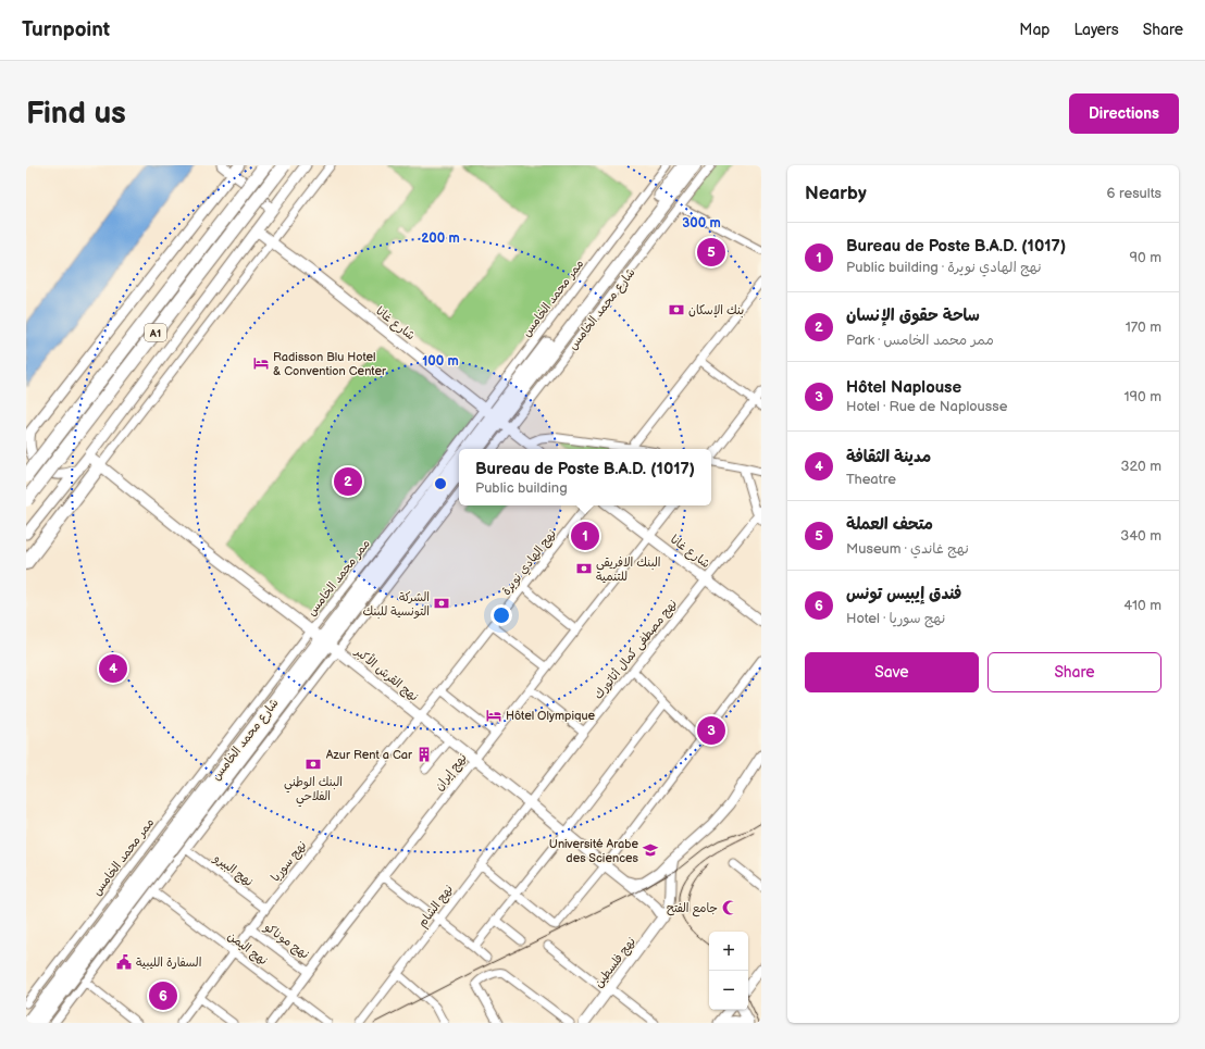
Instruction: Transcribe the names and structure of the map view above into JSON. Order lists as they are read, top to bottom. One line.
{"streets":{"highway":["A1"],"main road":["شارع محمد الخامس","شارع غانا","نهج القرش الأكبر","نهج فلسطين"],"street":["ممر محمد الخامس","نهج الهادي نويرة","نهج مصطفى كمال أتاتورك","نهج إيران","نهج سوريا","نهج البيرو","نهج الشام","نهج موناكو","نهج اليمن"]},"crossings":[["ممر محمد الخامس","شارع محمد الخامس"],["ممر محمد الخامس","شارع غانا"],["ممر محمد الخامس","نهج القرش الأكبر"],["شارع محمد الخامس","شارع غانا"],["شارع محمد الخامس","نهج القرش الأكبر"],["شارع محمد الخامس","نهج البيرو"],["شارع محمد الخامس","نهج اليمن"],["شارع غانا","نهج مصطفى كمال أتاتورك"],["شارع غانا","نهج إيران"],["نهج الهادي نويرة","نهج القرش الأكبر"],["نهج الهادي نويرة","نهج سوريا"],["نهج مصطفى كمال أتاتورك","نهج القرش الأكبر"],["نهج مصطفى كمال أتاتورك","نهج الشام"],["نهج القرش الأكبر","نهج إيران"],["نهج القرش الأكبر","نهج سوريا"],["نهج القرش الأكبر","نهج الشام"],["نهج القرش الأكبر","نهج فلسطين"],["نهج إيران","نهج موناكو"],["نهج إيران","نهج اليمن"],["نهج سوريا","نهج البيرو"],["نهج سوريا","نهج موناكو"],["نهج سوريا","نهج اليمن"]],"places":{"bank":["بنك الإسكان","البنك الافريقي للتنمية","الشركة التونسية للبنك","البنك الوطني الفلاحي"],"hotel":["Radisson Blu Hotel & Convention Center","Hôtel Olympique"],"building":["Azur Rent a Car"],"school or university":["Université Arabe des Sciences"],"mosque":["جامع الفتح"],"public building":["السفارة الليبية"]},"page":{"header":"Turnpoint","nav":["Map","Layers","Share"],"buttons":["Directions",["Save","Share"]],"title":"Find us","heading":["Nearby","6 results"],"list":[{"mark":"1","name":"Bureau de Poste B.A.D. (1017)","note":"Public building · نهج الهادي نويرة","value":"90 m"},{"mark":"2","name":"ساحة حقوق الإنسان","note":"Park · ممر محمد الخامس","value":"170 m"},{"mark":"3","name":"Hôtel Naplouse","note":"Hotel · Rue de Naplousse","value":"190 m"},{"mark":"4","name":"مدينة الثقافة","note":"Theatre","value":"320 m"},{"mark":"5","name":"متحف العملة","note":"Museum · نهج غاندي","value":"340 m"},{"mark":"6","name":"فندق إيبيس تونس","note":"Hotel · نهج سوريا","value":"410 m"}],"pins":["5","2","1","4","3","6"],"popup":["Bureau de Poste B.A.D. (1017)","Public building"],"map_buttons":["+","−"]},"rings":["300 m","200 m","100 m"]}
